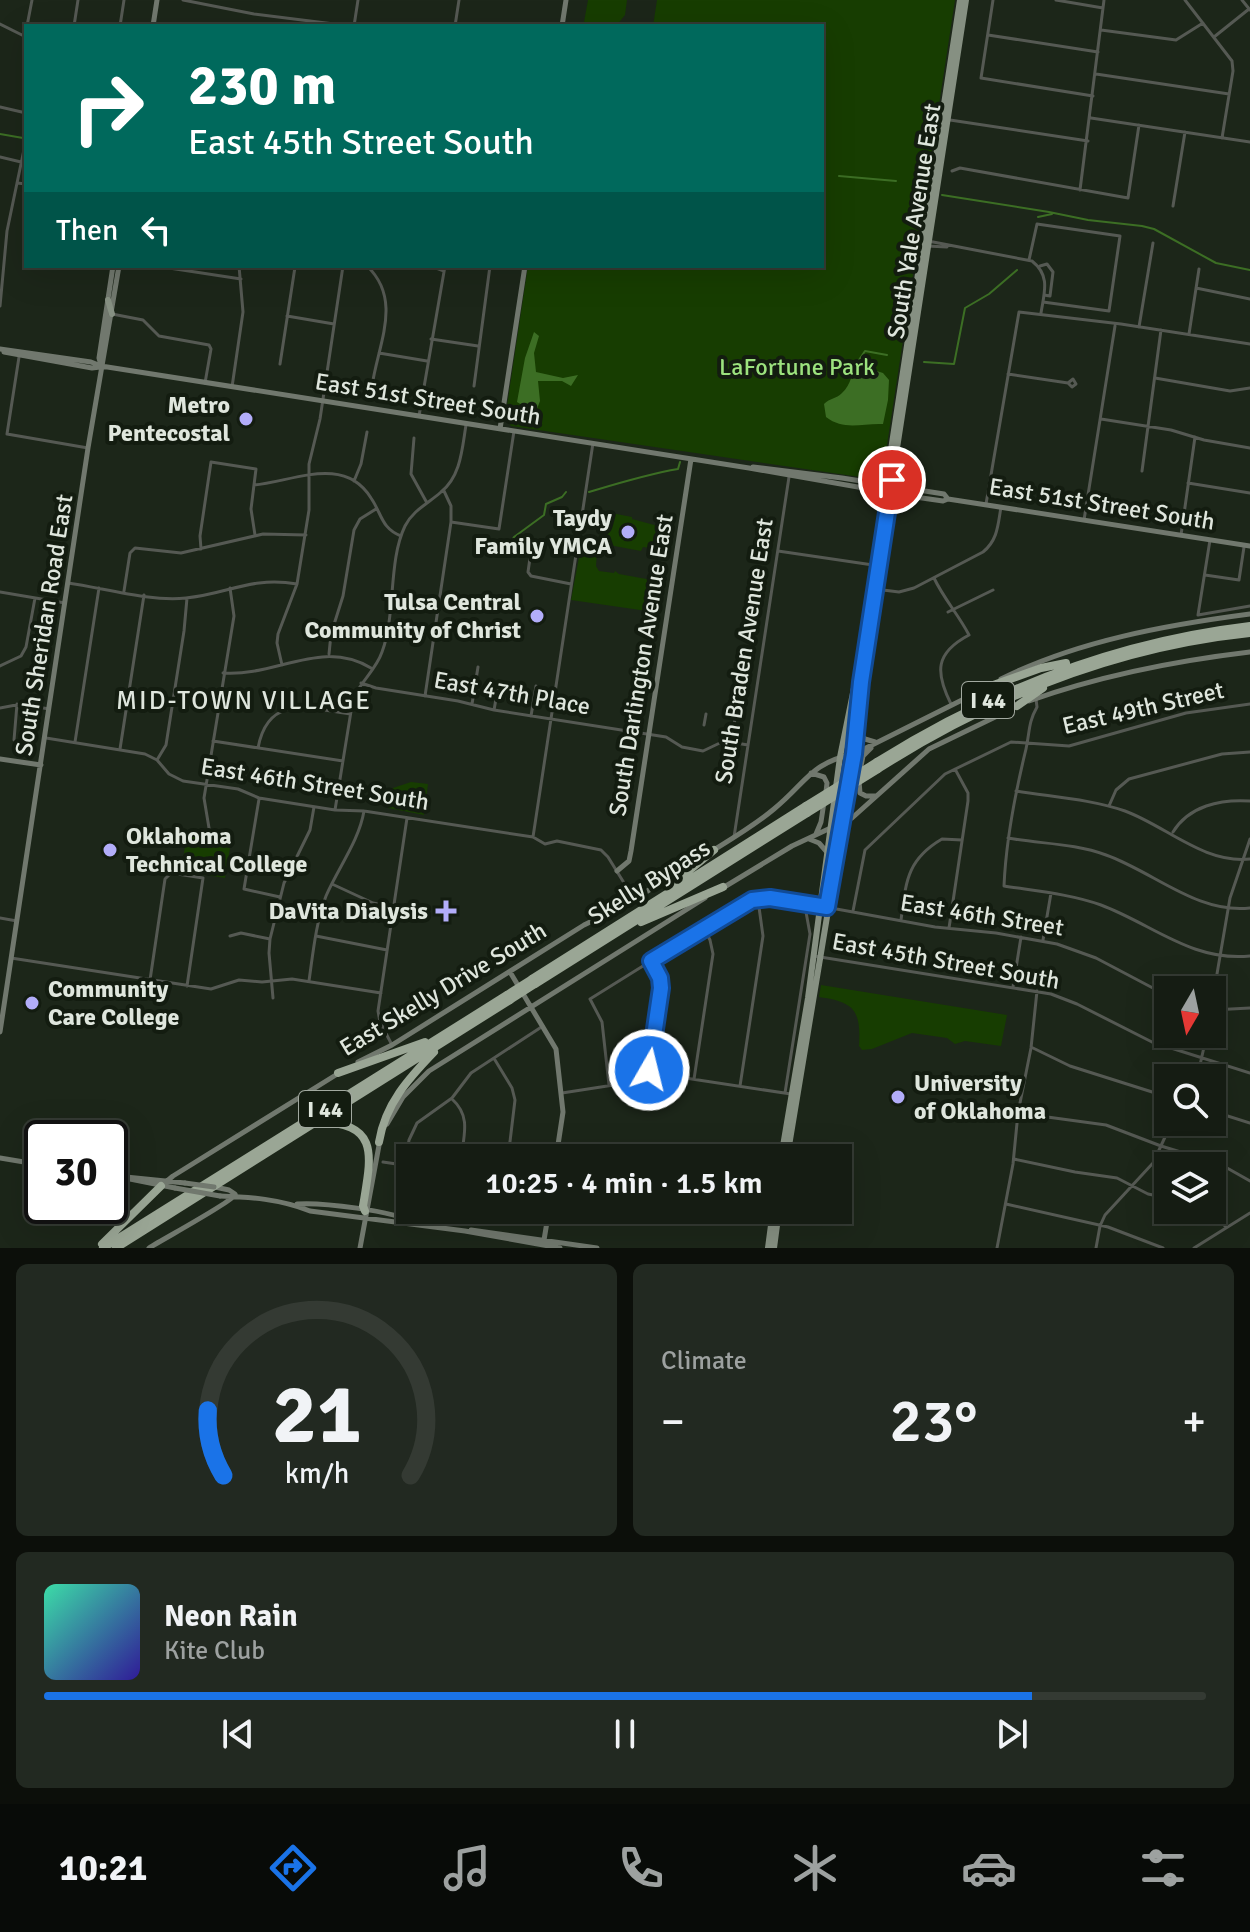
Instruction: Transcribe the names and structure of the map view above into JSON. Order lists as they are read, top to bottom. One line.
{"streets":{"highway":["I 44","Skelly Bypass"],"main road":["South Yale Avenue East","East 51st Street South","South Sheridan Road East","South Darlington Avenue East","East Skelly Drive South"],"street":["South Braden Avenue East","East 47th Place","East 49th Street","East 46th Street South","East 46th Street","East 45th Street South"]},"crossings":[["South Yale Avenue East","East 51st Street South"],["South Yale Avenue East","East 46th Street"],["South Yale Avenue East","East 45th Street South"],["South Yale Avenue East","East Skelly Drive South"],["East 51st Street South","South Sheridan Road East"],["East 51st Street South","South Braden Avenue East"],["East 51st Street South","South Darlington Avenue East"],["South Sheridan Road East","East 46th Street South"],["South Braden Avenue East","East 47th Place"],["South Braden Avenue East","East Skelly Drive South"],["South Darlington Avenue East","East 47th Place"],["South Darlington Avenue East","East 46th Street South"],["East 49th Street","East 46th Street"],["East 46th Street South","East Skelly Drive South"],["East 46th Street","East 45th Street South"]],"districts":["MID-TOWN VILLAGE"],"parks":["LaFortune Park"],"places":{"other":["Metro Pentecostal","Taydy Family YMCA","Tulsa Central Community of Christ","Oklahoma Technical College","Community Care College","University of Oklahoma"],"health":["DaVita Dialysis"]},"north":"bottom","page":{"turn":["230 m","East 45th Street South"],"then":"Then","limit":"30","trip":"10:25 · 4 min · 1.5 km","tile":"Climate","heat":["−","23°","+"],"song":["Neon Rain","Kite Club"],"tabs":"10:21","gauge":["21","km/h"]}}
